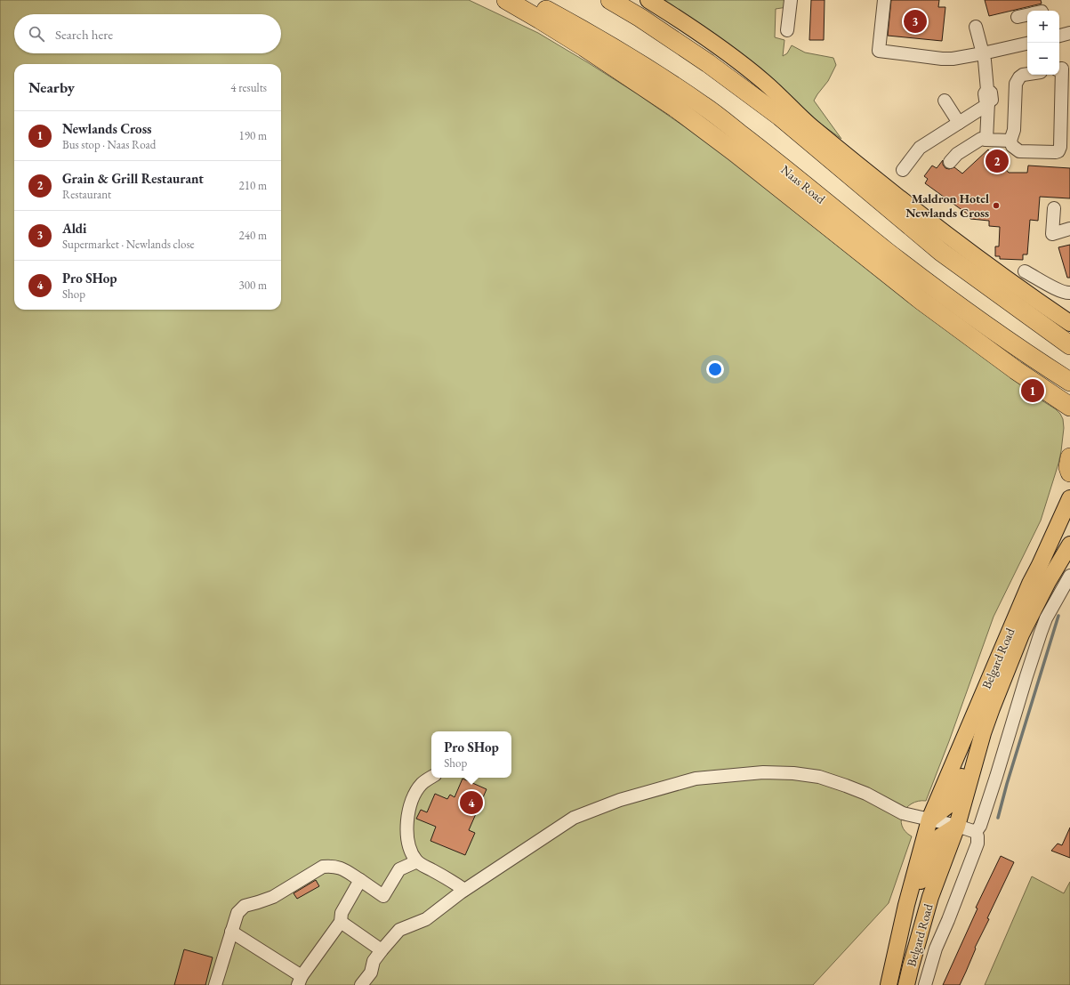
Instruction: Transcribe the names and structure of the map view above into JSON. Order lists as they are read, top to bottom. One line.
{"streets":{"highway":["Naas Road"],"main road":["Belgard Road"]},"places":["Maldron Hotel Newlands Cross"],"page":{"pins":["3","2","1","4"],"map_buttons":["+","−"],"search":"Search here","heading":["Nearby","4 results"],"list":[{"mark":"1","name":"Newlands Cross","note":"Bus stop · Naas Road","value":"190 m"},{"mark":"2","name":"Grain & Grill Restaurant","note":"Restaurant","value":"210 m"},{"mark":"3","name":"Aldi","note":"Supermarket · Newlands close","value":"240 m"},{"mark":"4","name":"Pro SHop","note":"Shop","value":"300 m"}],"popup":["Pro SHop","Shop"]}}
